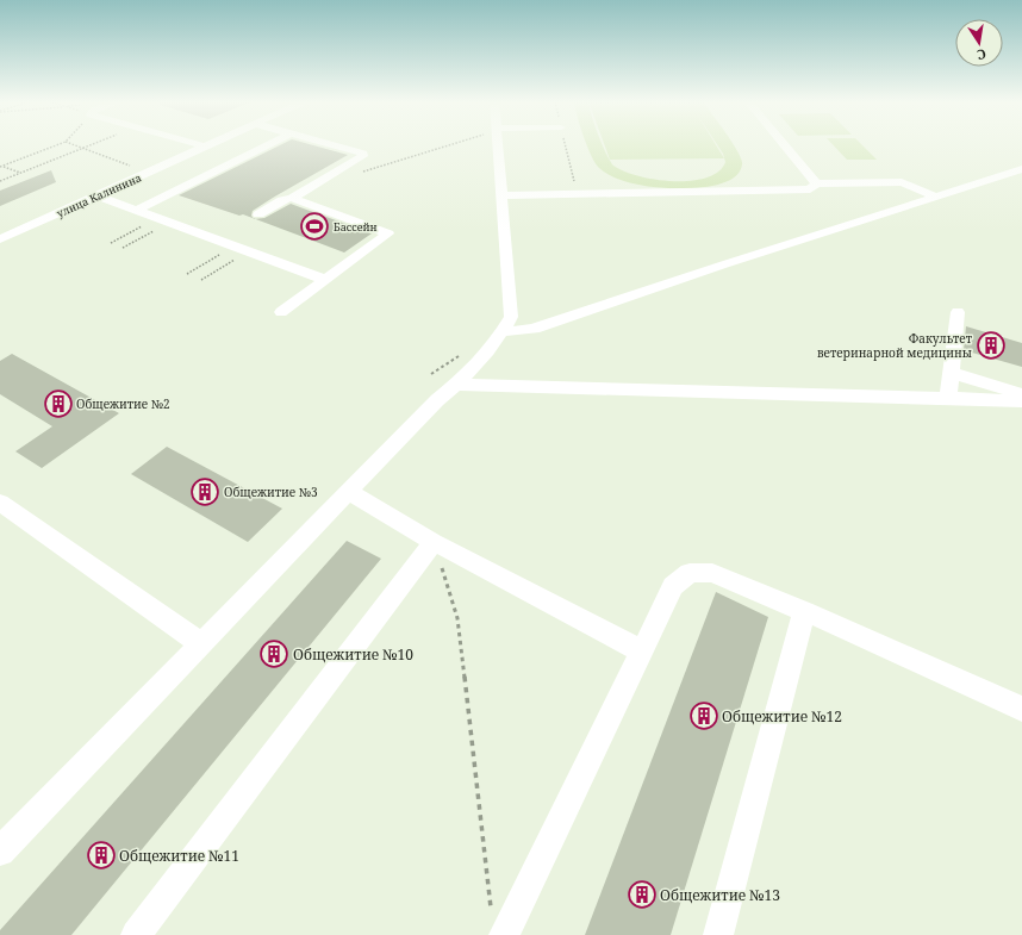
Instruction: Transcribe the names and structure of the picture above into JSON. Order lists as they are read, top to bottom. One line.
{"streets":{"lane":["улица Калинина"]},"places":{"sports":["Бассейн"],"building":["Факультет ветеринарной медицины","Общежитие №2","Общежитие №3","Общежитие №10","Общежитие №12","Общежитие №11","Общежитие №13"]},"north":"bottom"}
